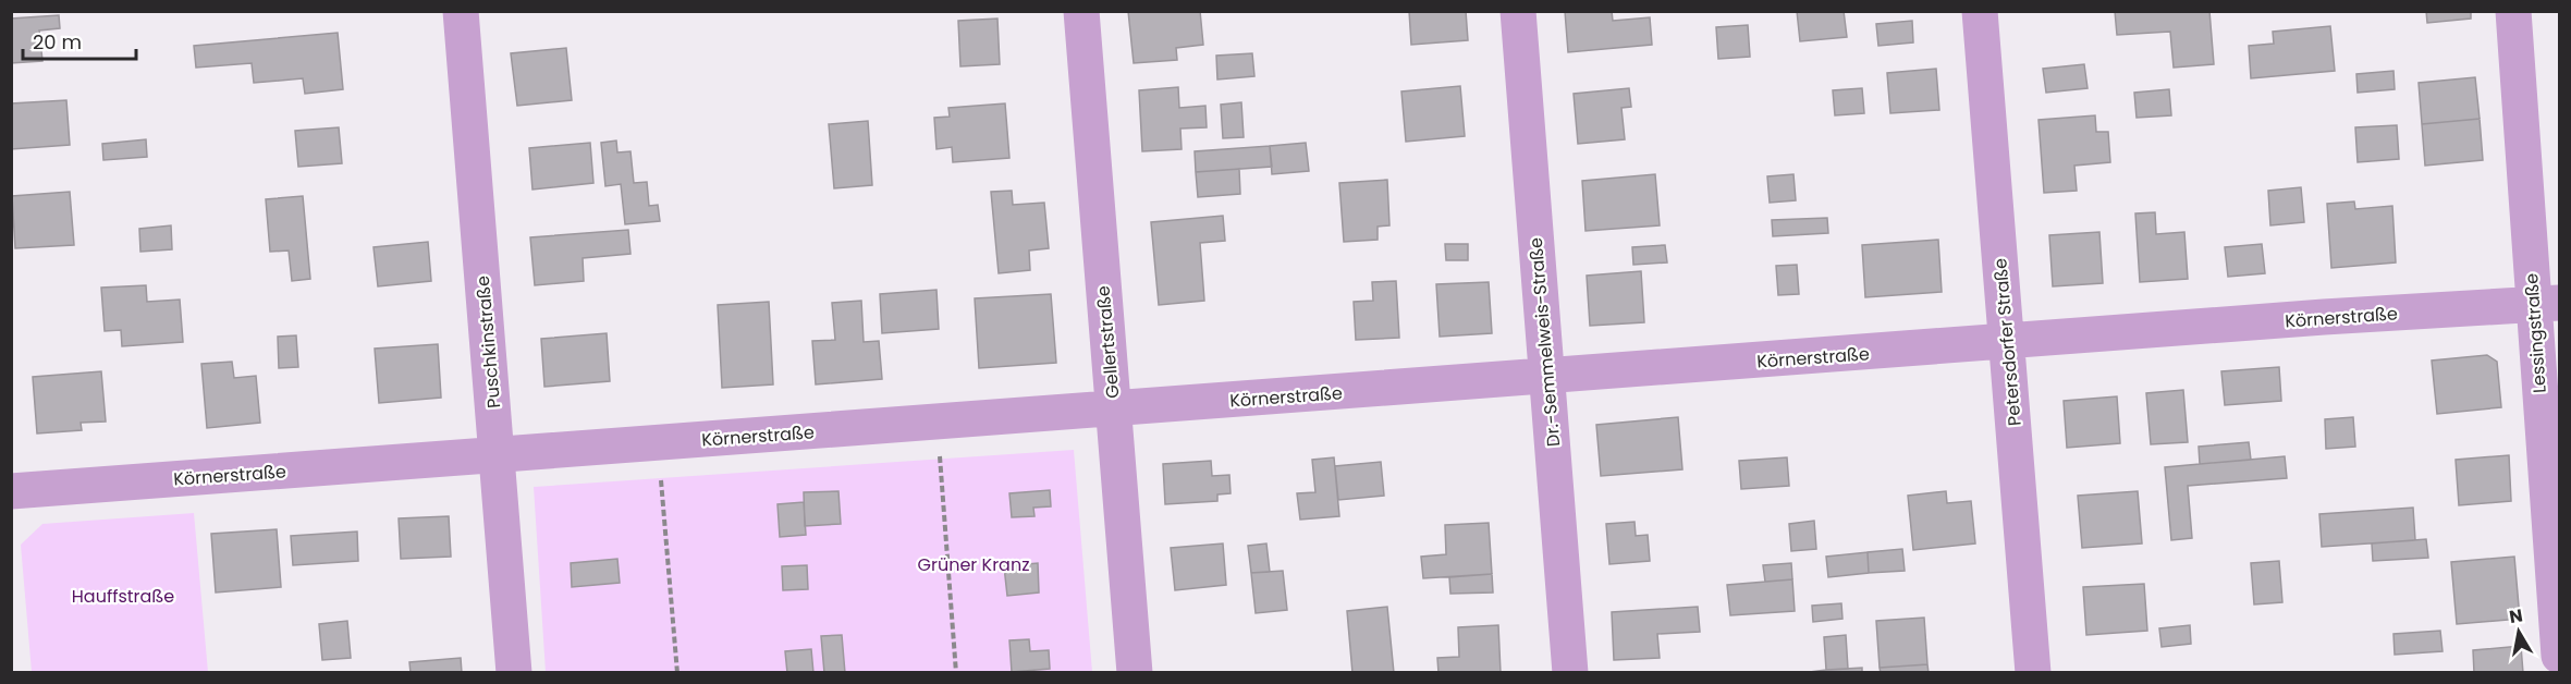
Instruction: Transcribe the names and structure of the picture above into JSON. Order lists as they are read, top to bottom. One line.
{"streets":{"street":["Körnerstraße","Lessingstraße","Puschkinstraße","Gellertstraße","Dr.-Semmelweis-Straße","Petersdorfer Straße"]},"crossings":[["Körnerstraße","Lessingstraße"],["Körnerstraße","Puschkinstraße"],["Körnerstraße","Gellertstraße"],["Körnerstraße","Dr.-Semmelweis-Straße"],["Körnerstraße","Petersdorfer Straße"]],"parks":["Grüner Kranz","Hauffstraße"],"scale_bar":"20 m","north":"top"}
